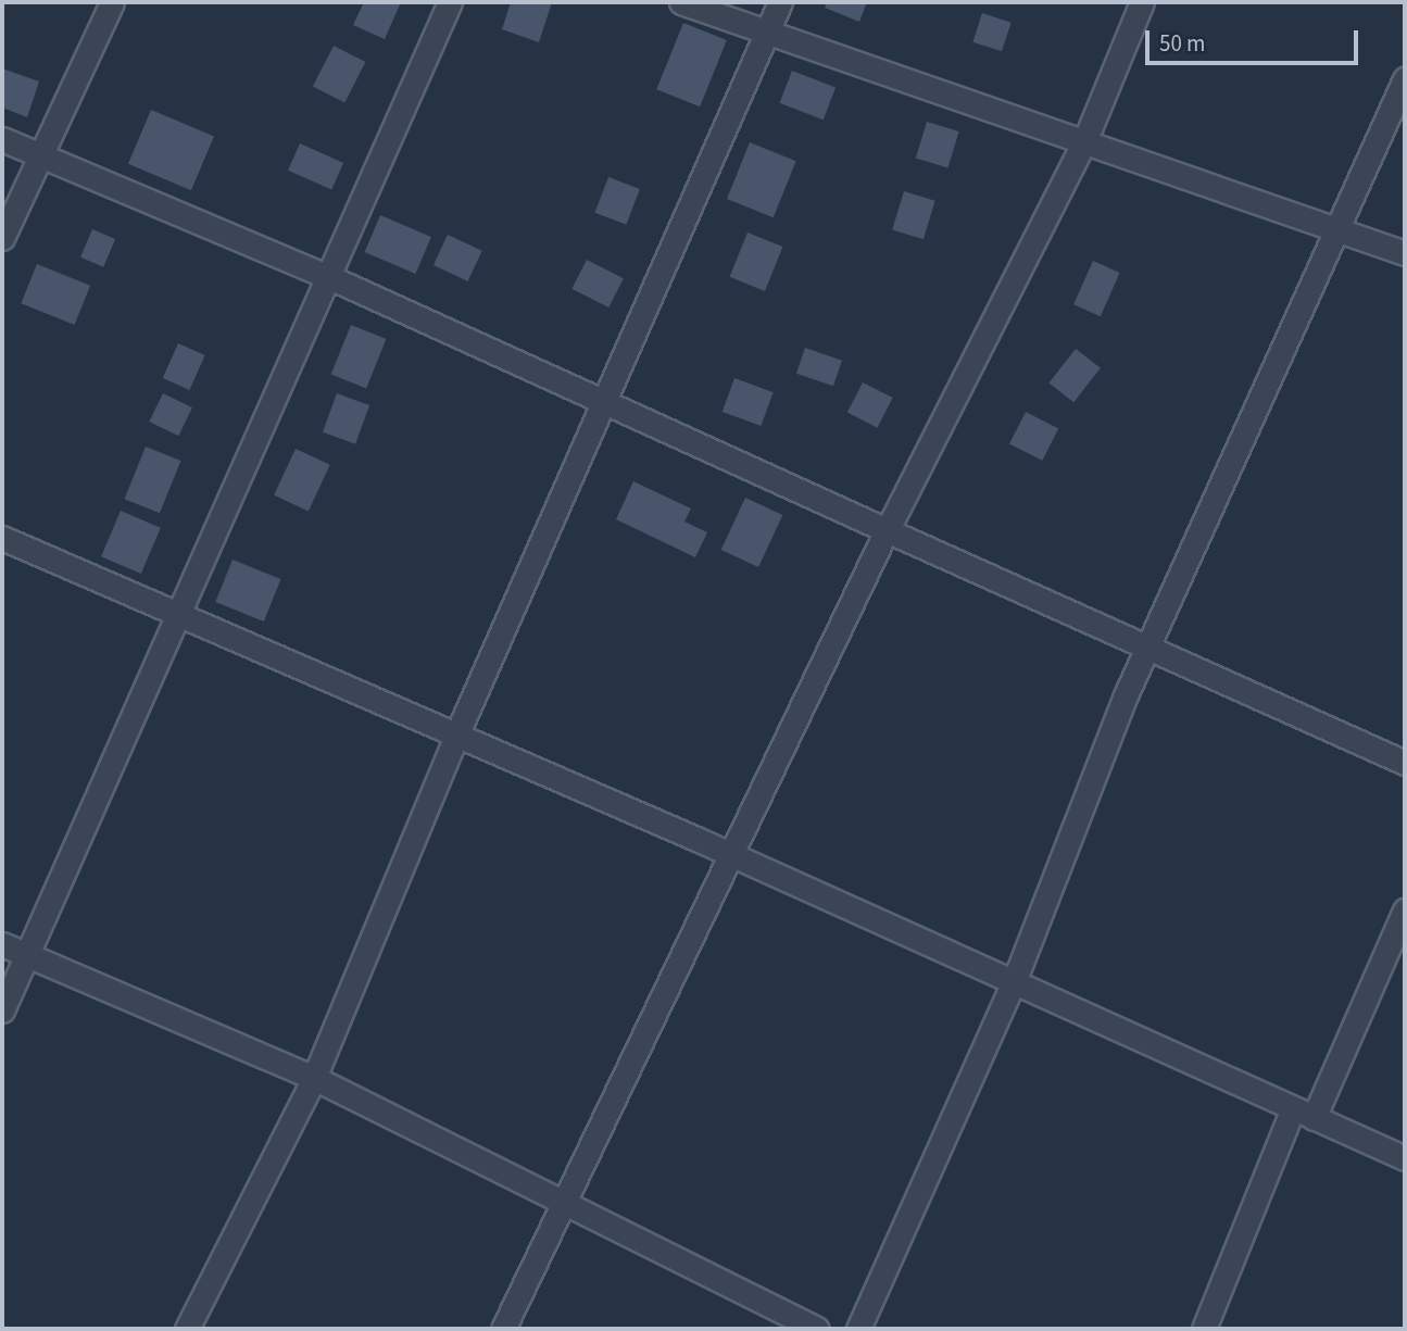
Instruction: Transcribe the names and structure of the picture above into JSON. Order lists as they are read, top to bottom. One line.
{"scale_bar":"50 m"}
